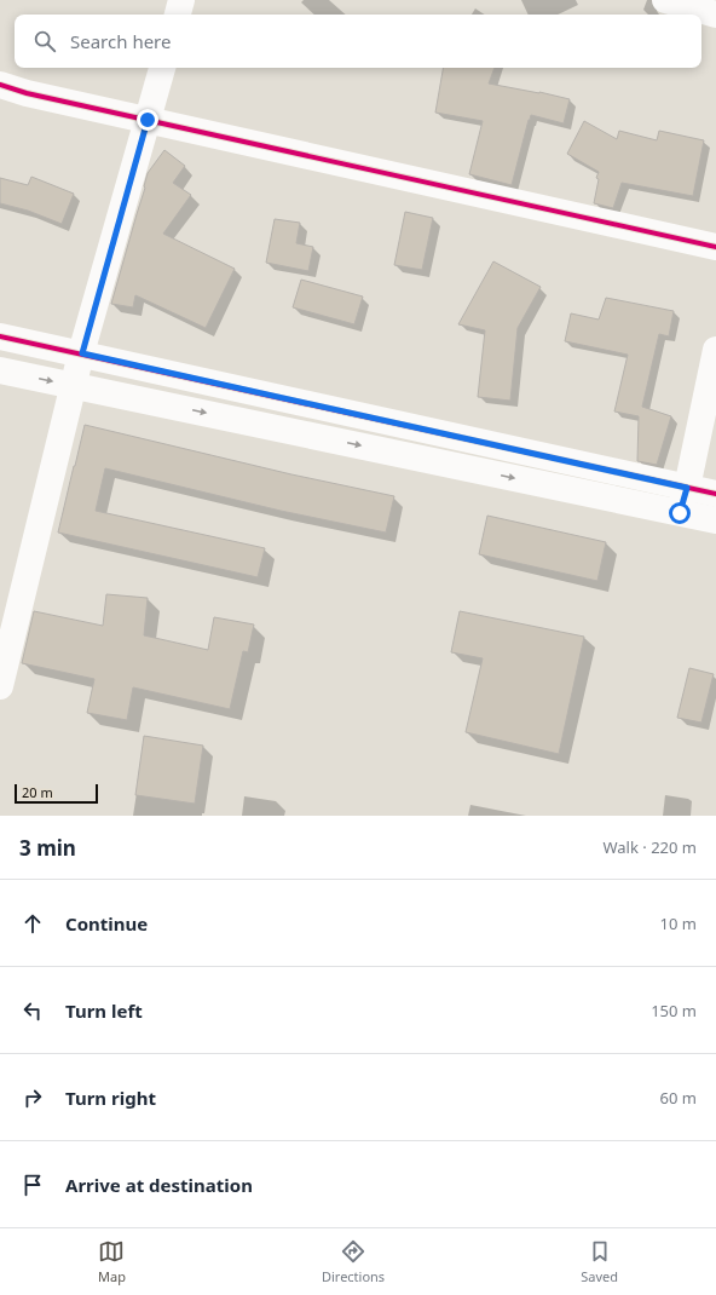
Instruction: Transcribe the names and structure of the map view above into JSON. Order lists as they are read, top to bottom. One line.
{"scale_bar":"20 m","page":{"search":"Search here","scale":"20 m","heading":["3 min","Walk · 220 m"],"list":[["Continue","10 m"],["Turn left","150 m"],["Turn right","60 m"],"Arrive at destination"],"nav":["Map","Directions","Saved"]}}
